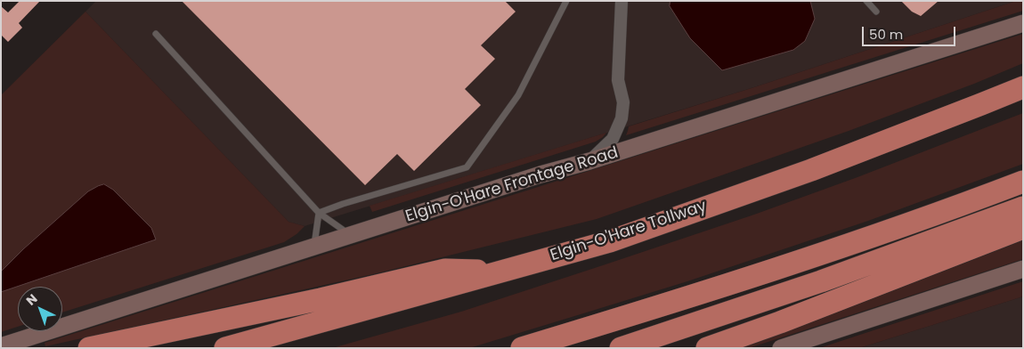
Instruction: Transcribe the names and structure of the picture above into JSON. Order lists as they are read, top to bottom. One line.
{"streets":{"highway":["Elgin-O'Hare Tollway"],"main road":["Elgin-O'Hare Frontage Road"]},"scale_bar":"50 m","north":"top left"}
